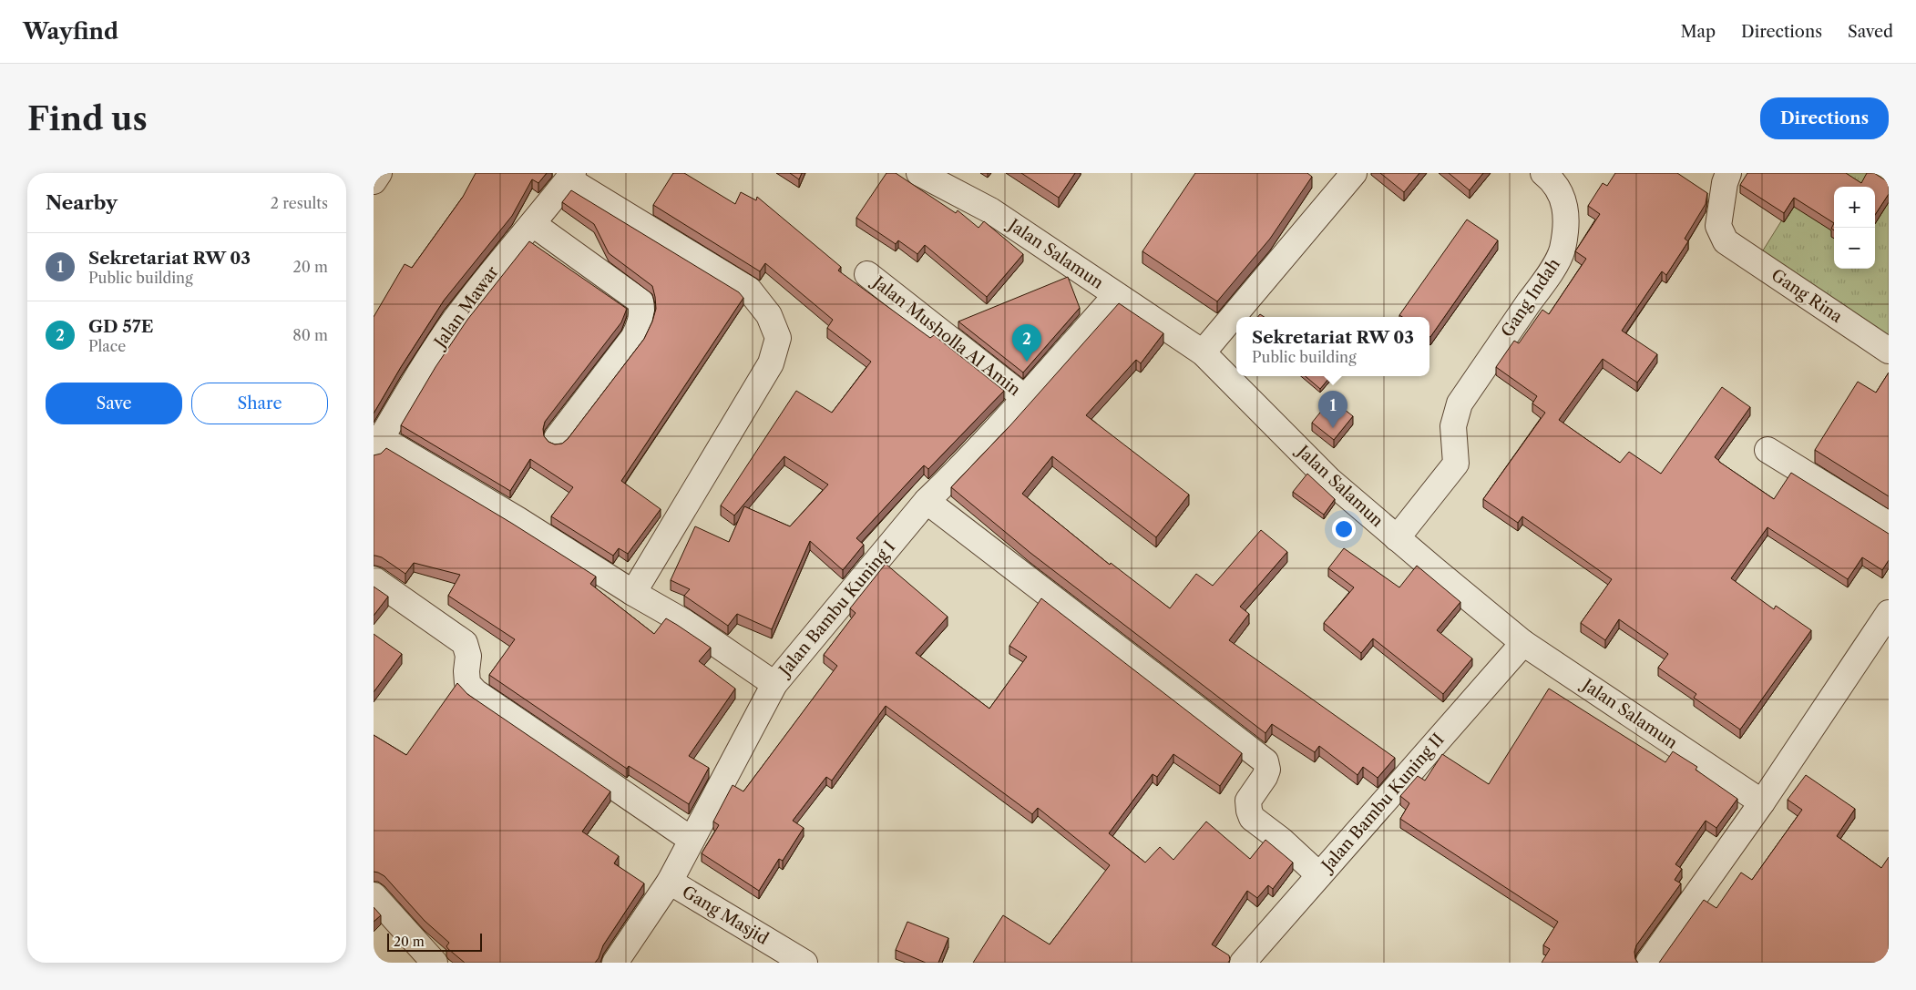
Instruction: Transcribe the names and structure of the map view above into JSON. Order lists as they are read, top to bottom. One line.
{"streets":{"street":["Jalan Salamun","Gang Rina","Gang Indah","Jalan Mawar","Jalan Musholla Al Amin","Jalan Bambu Kuning I","Jalan Bambu Kuning II","Gang Masjid"]},"crossings":[["Jalan Salamun","Gang Indah"],["Jalan Salamun","Jalan Bambu Kuning I"],["Jalan Salamun","Jalan Bambu Kuning II"],["Jalan Musholla Al Amin","Jalan Bambu Kuning I"],["Jalan Bambu Kuning I","Gang Masjid"]],"scale_bar":"20 m","page":{"header":"Wayfind","nav":["Map","Directions","Saved"],"buttons":["Directions",["Save","Share"]],"title":"Find us","heading":["Nearby","2 results"],"map_buttons":["+","−"],"list":[{"mark":"1","name":"Sekretariat RW 03","note":"Public building","value":"20 m"},{"mark":"2","name":"GD 57E","note":"Place","value":"80 m"}],"popup":["Sekretariat RW 03","Public building"],"pins":["2","1"],"scale":"20 m"}}
